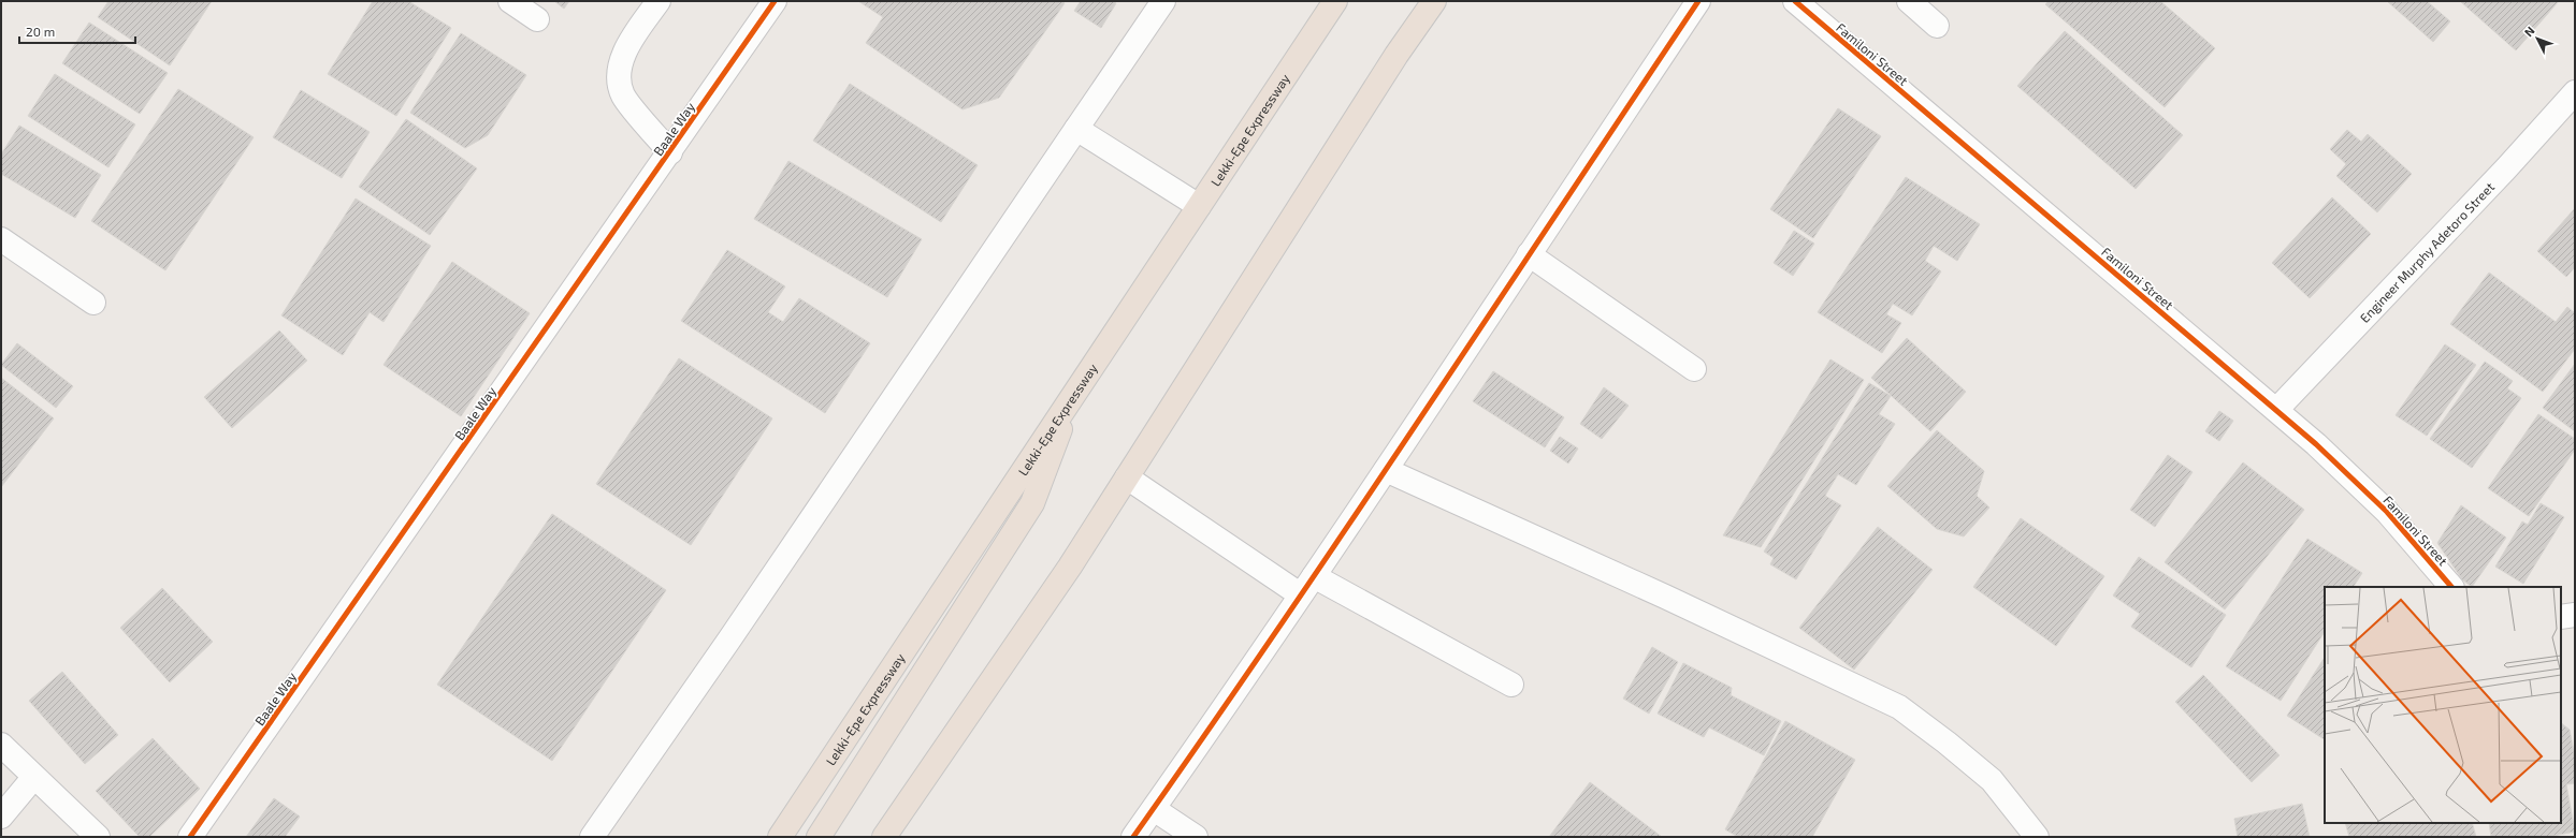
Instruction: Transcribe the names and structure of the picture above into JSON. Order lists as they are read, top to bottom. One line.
{"streets":{"highway":["Lekki-Epe Expressway"],"street":["Familoni Street","Baale Way","Engineer Murphy Adetoro Street"]},"crossings":[["Familoni Street","Engineer Murphy Adetoro Street"]],"scale_bar":"20 m","north":"top left"}
